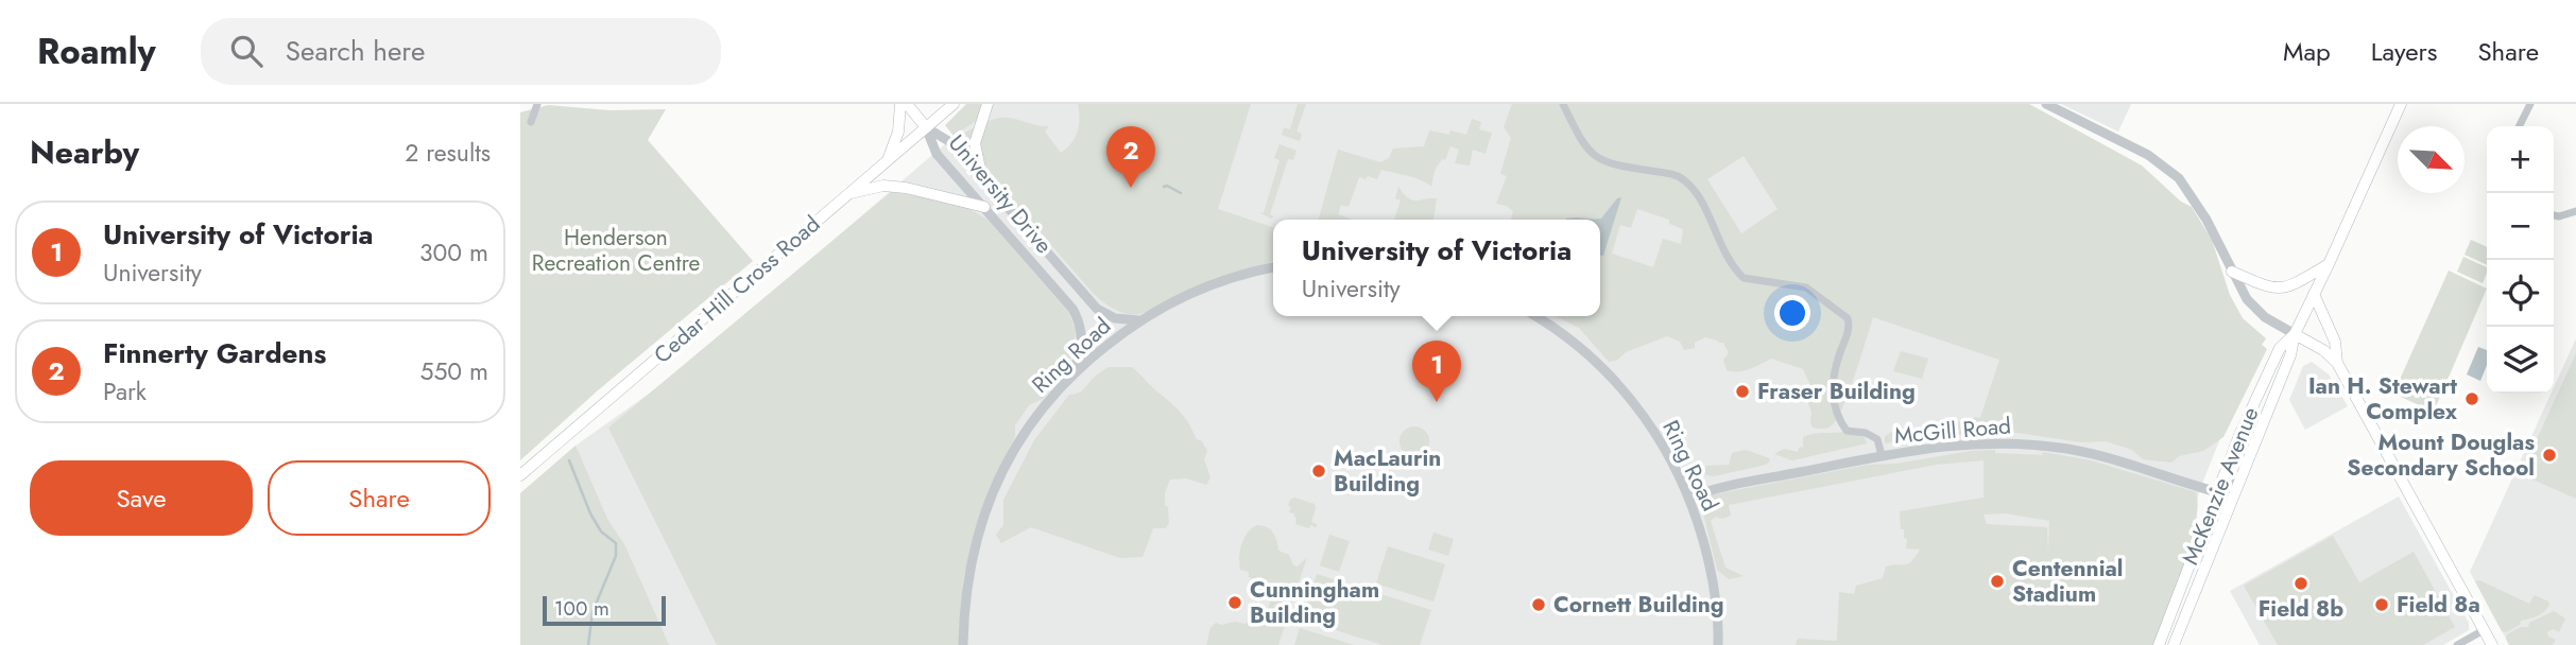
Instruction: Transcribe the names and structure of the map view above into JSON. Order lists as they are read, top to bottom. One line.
{"streets":{"main road":["Cedar Hill Cross Road","McKenzie Avenue"],"street":["University Drive","Ring Road","McGill Road"]},"crossings":[["University Drive","Cedar Hill Cross Road"],["University Drive","Ring Road"],["Ring Road","McGill Road"],["McGill Road","McKenzie Avenue"]],"parks":["Henderson Recreation Centre"],"places":["Fraser Building","Ian H. Stewart Complex","Mount Douglas Secondary School","MacLaurin Building","Centennial Stadium","Field 8b","Cunningham Building","Cornett Building","Field 8a"],"scale_bar":"100 m","north":"bottom right","page":{"header":"Roamly","search":"Search here","nav":["Map","Layers","Share"],"heading":["Nearby","2 results"],"map_buttons":["+","−"],"pins":["2","1"],"list":[{"mark":"1","name":"University of Victoria","note":"University","value":"300 m"},{"mark":"2","name":"Finnerty Gardens","note":"Park","value":"550 m"}],"popup":["University of Victoria","University"],"buttons":["Save","Share"],"scale":"100 m"}}
